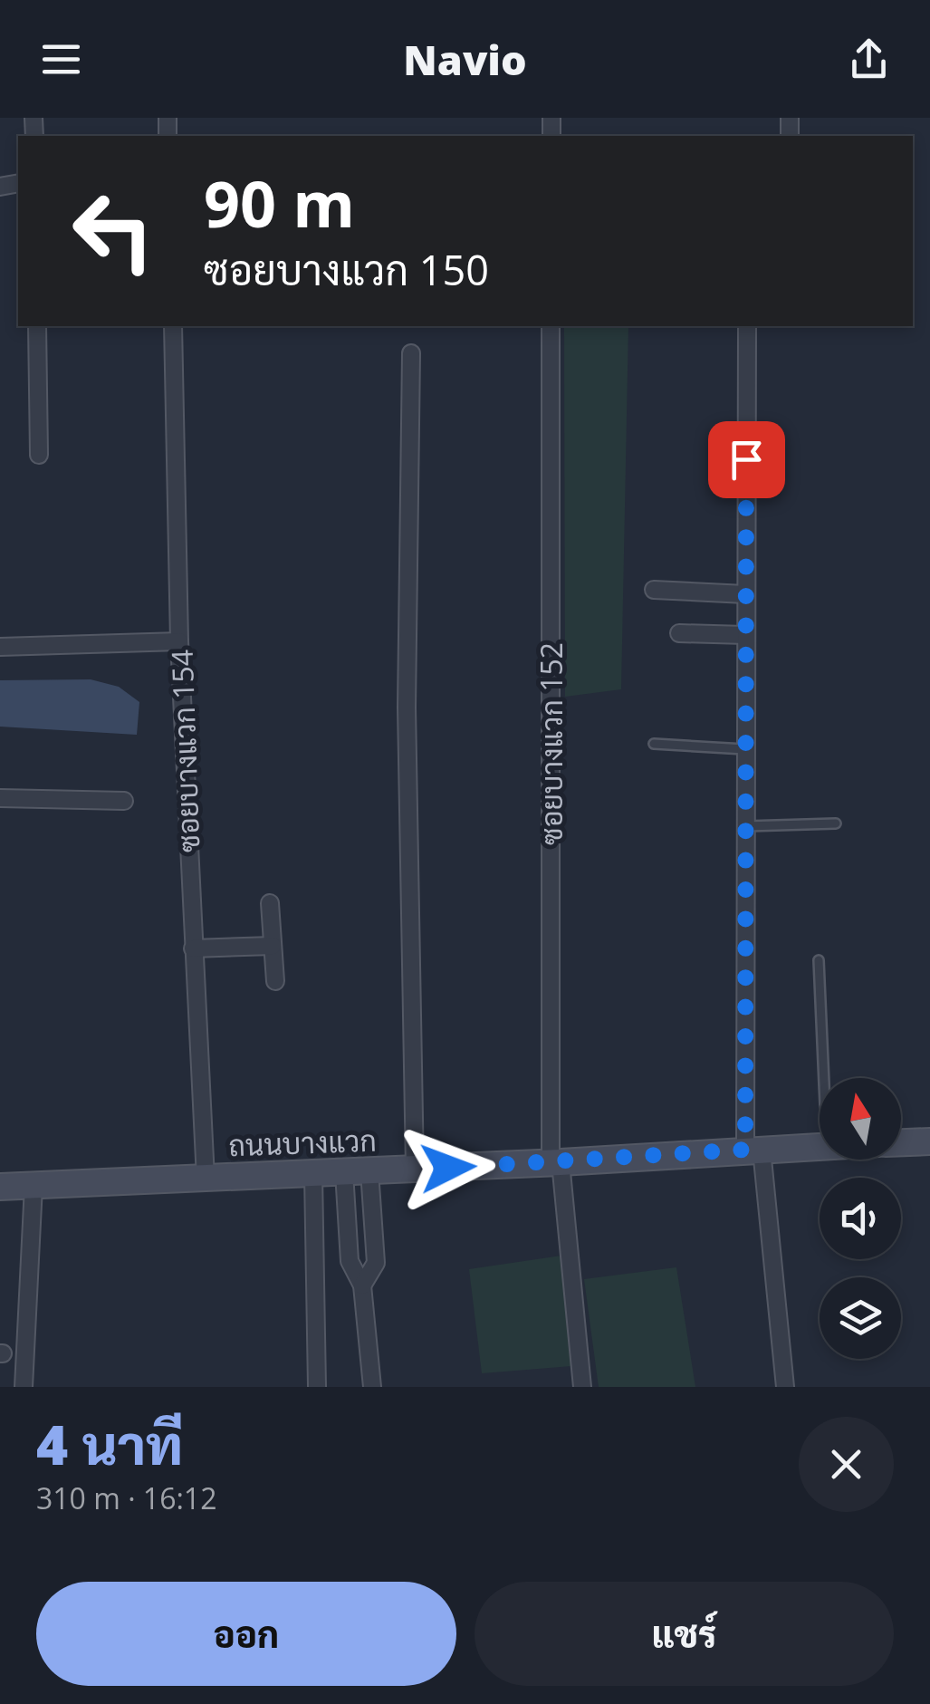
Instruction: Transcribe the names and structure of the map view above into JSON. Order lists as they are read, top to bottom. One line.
{"streets":{"main road":["ถนนบางแวก"],"street":["ซอยบางแวก 152","ซอยบางแวก 154"]},"crossings":[["ซอยบางแวก 152","ถนนบางแวก"],["ซอยบางแวก 154","ถนนบางแวก"]],"north":"top","page":{"header":"Navio","turn":["90 m","ซอยบางแวก 150"],"heading":["4 นาที","310 m · 16:12"],"buttons":["ออก","แชร์"]}}
